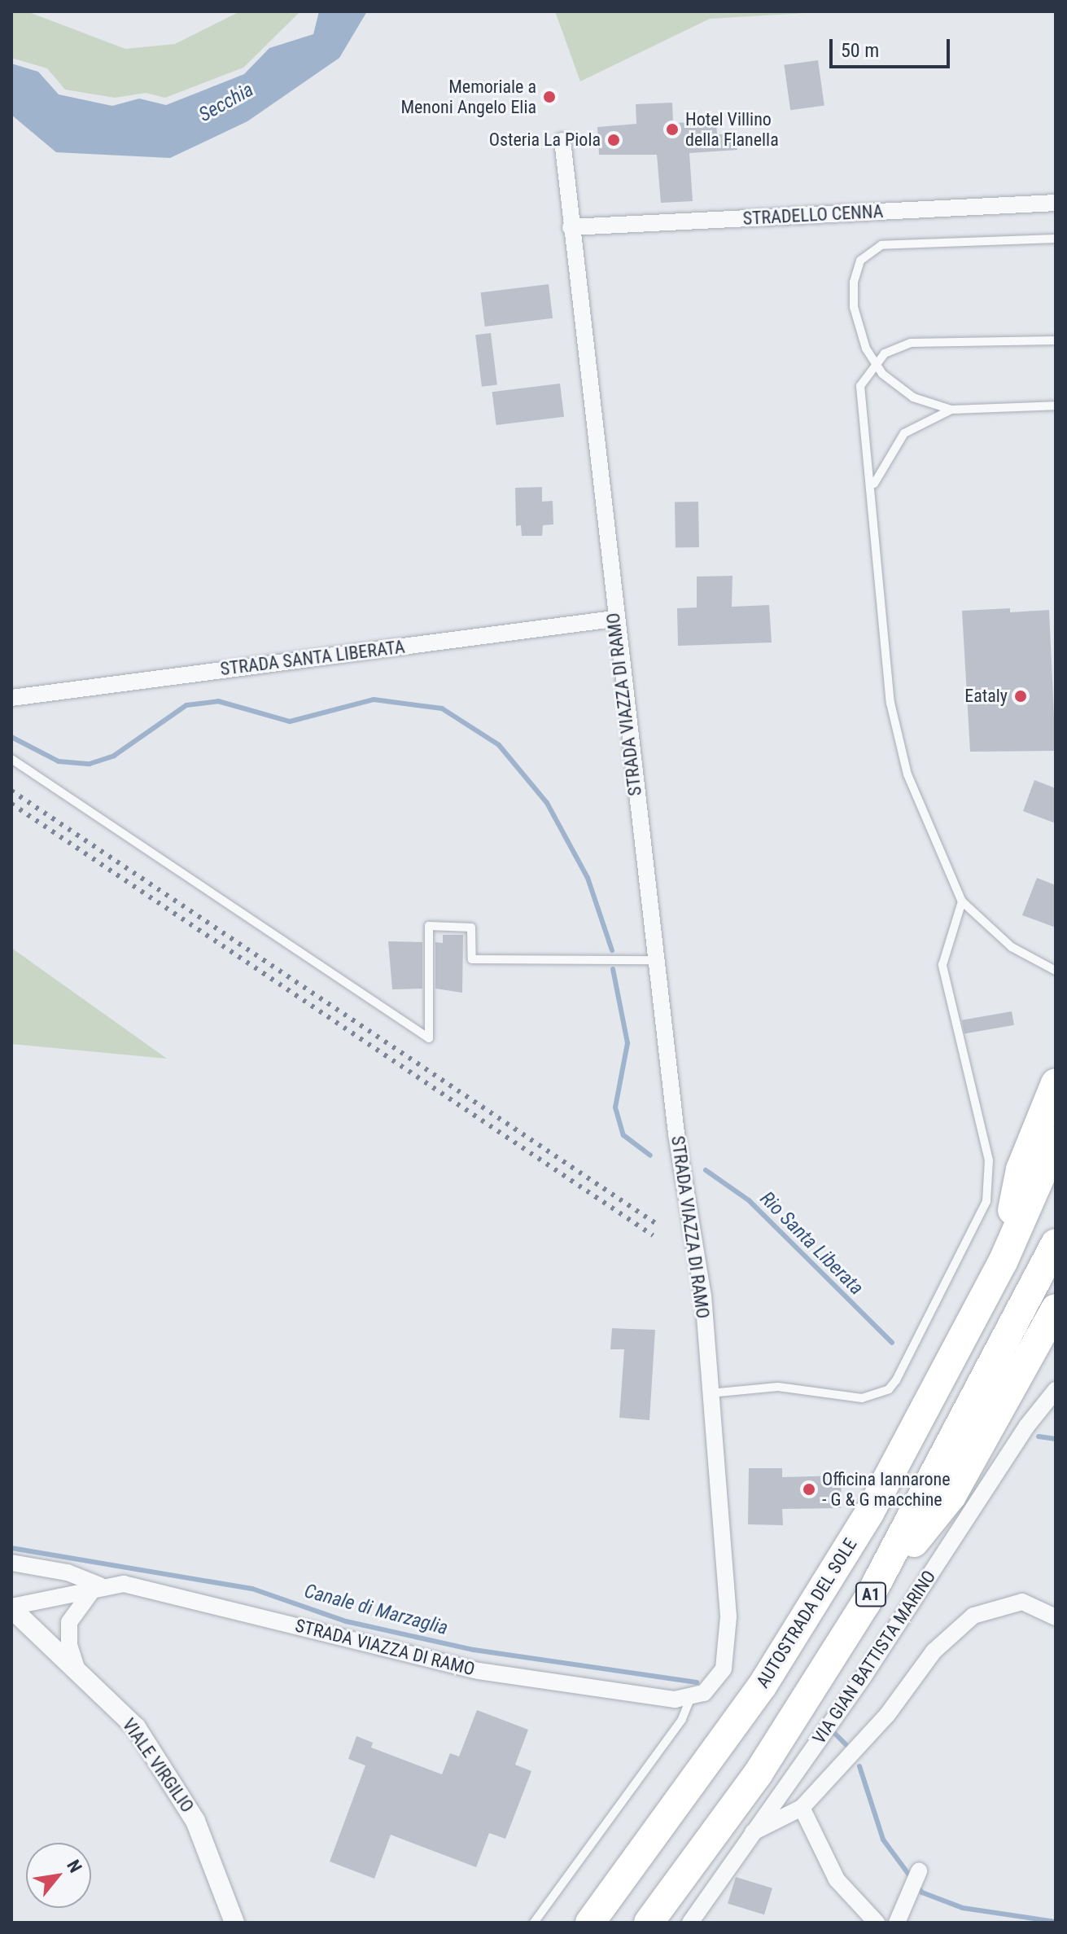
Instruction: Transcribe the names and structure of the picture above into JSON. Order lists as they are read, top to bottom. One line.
{"streets":{"highway":["A1","AUTOSTRADA DEL SOLE"],"street":["STRADELLO CENNA","STRADA SANTA LIBERATA","STRADA VIAZZA DI RAMO","VIA GIAN BATTISTA MARINO","VIALE VIRGILIO"]},"crossings":[["STRADELLO CENNA","STRADA VIAZZA DI RAMO"],["STRADA SANTA LIBERATA","STRADA VIAZZA DI RAMO"],["STRADA VIAZZA DI RAMO","VIALE VIRGILIO"]],"water":["Secchia","Rio Santa Liberata","Canale di Marzaglia"],"places":["Memoriale a Menoni Angelo Elia","Hotel Villino della Flanella","Osteria La Piola","Eataly","Officina Iannarone - G & G macchine"],"scale_bar":"50 m","north":"top right"}
